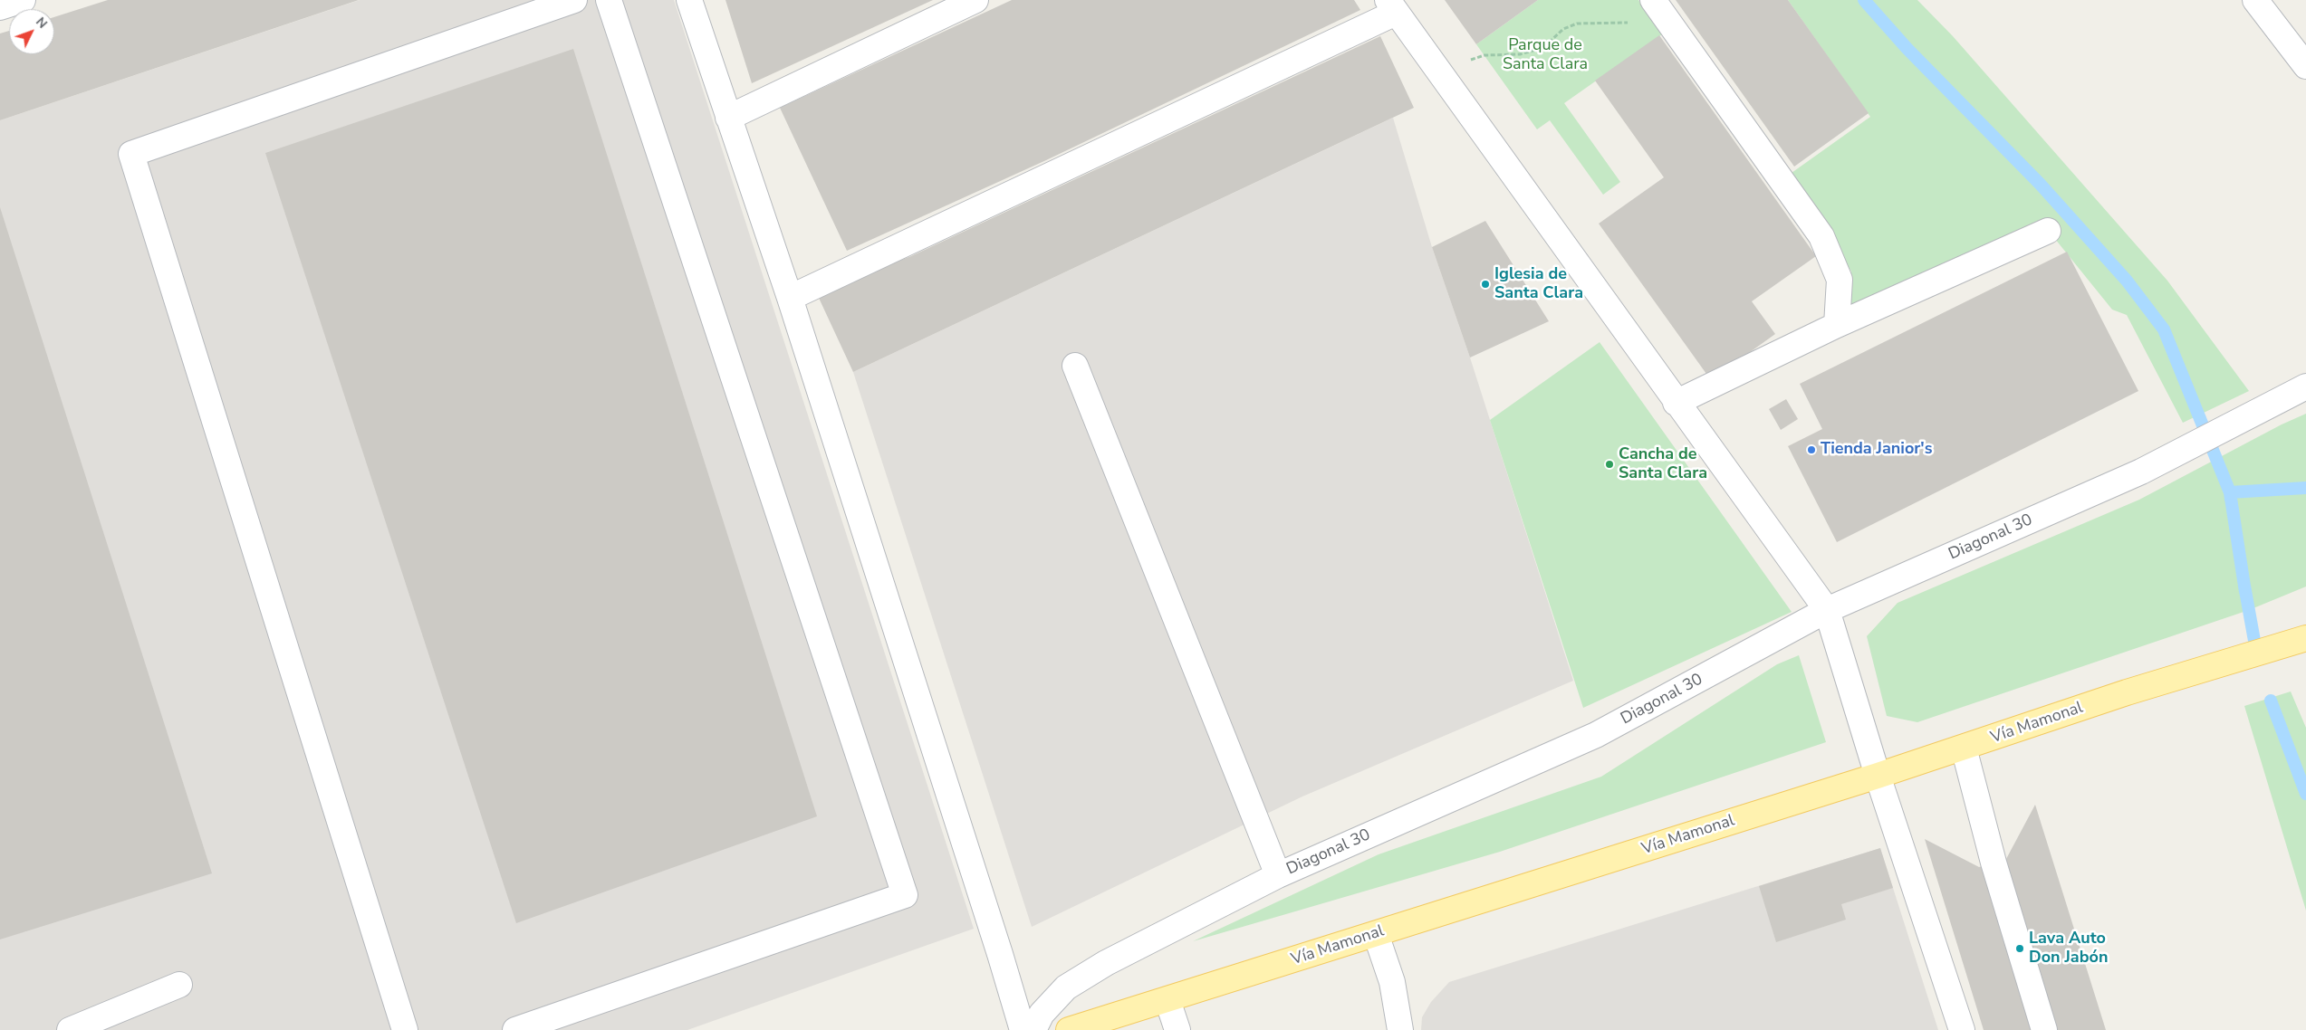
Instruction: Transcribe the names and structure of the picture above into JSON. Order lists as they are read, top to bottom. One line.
{"streets":{"main road":["Vía Mamonal"],"street":["Diagonal 30"]},"parks":["Parque de Santa Clara"],"places":["Iglesia de Santa Clara","Tienda Janior's","Cancha de Santa Clara","Lava Auto Don Jabón"],"north":"top right"}
